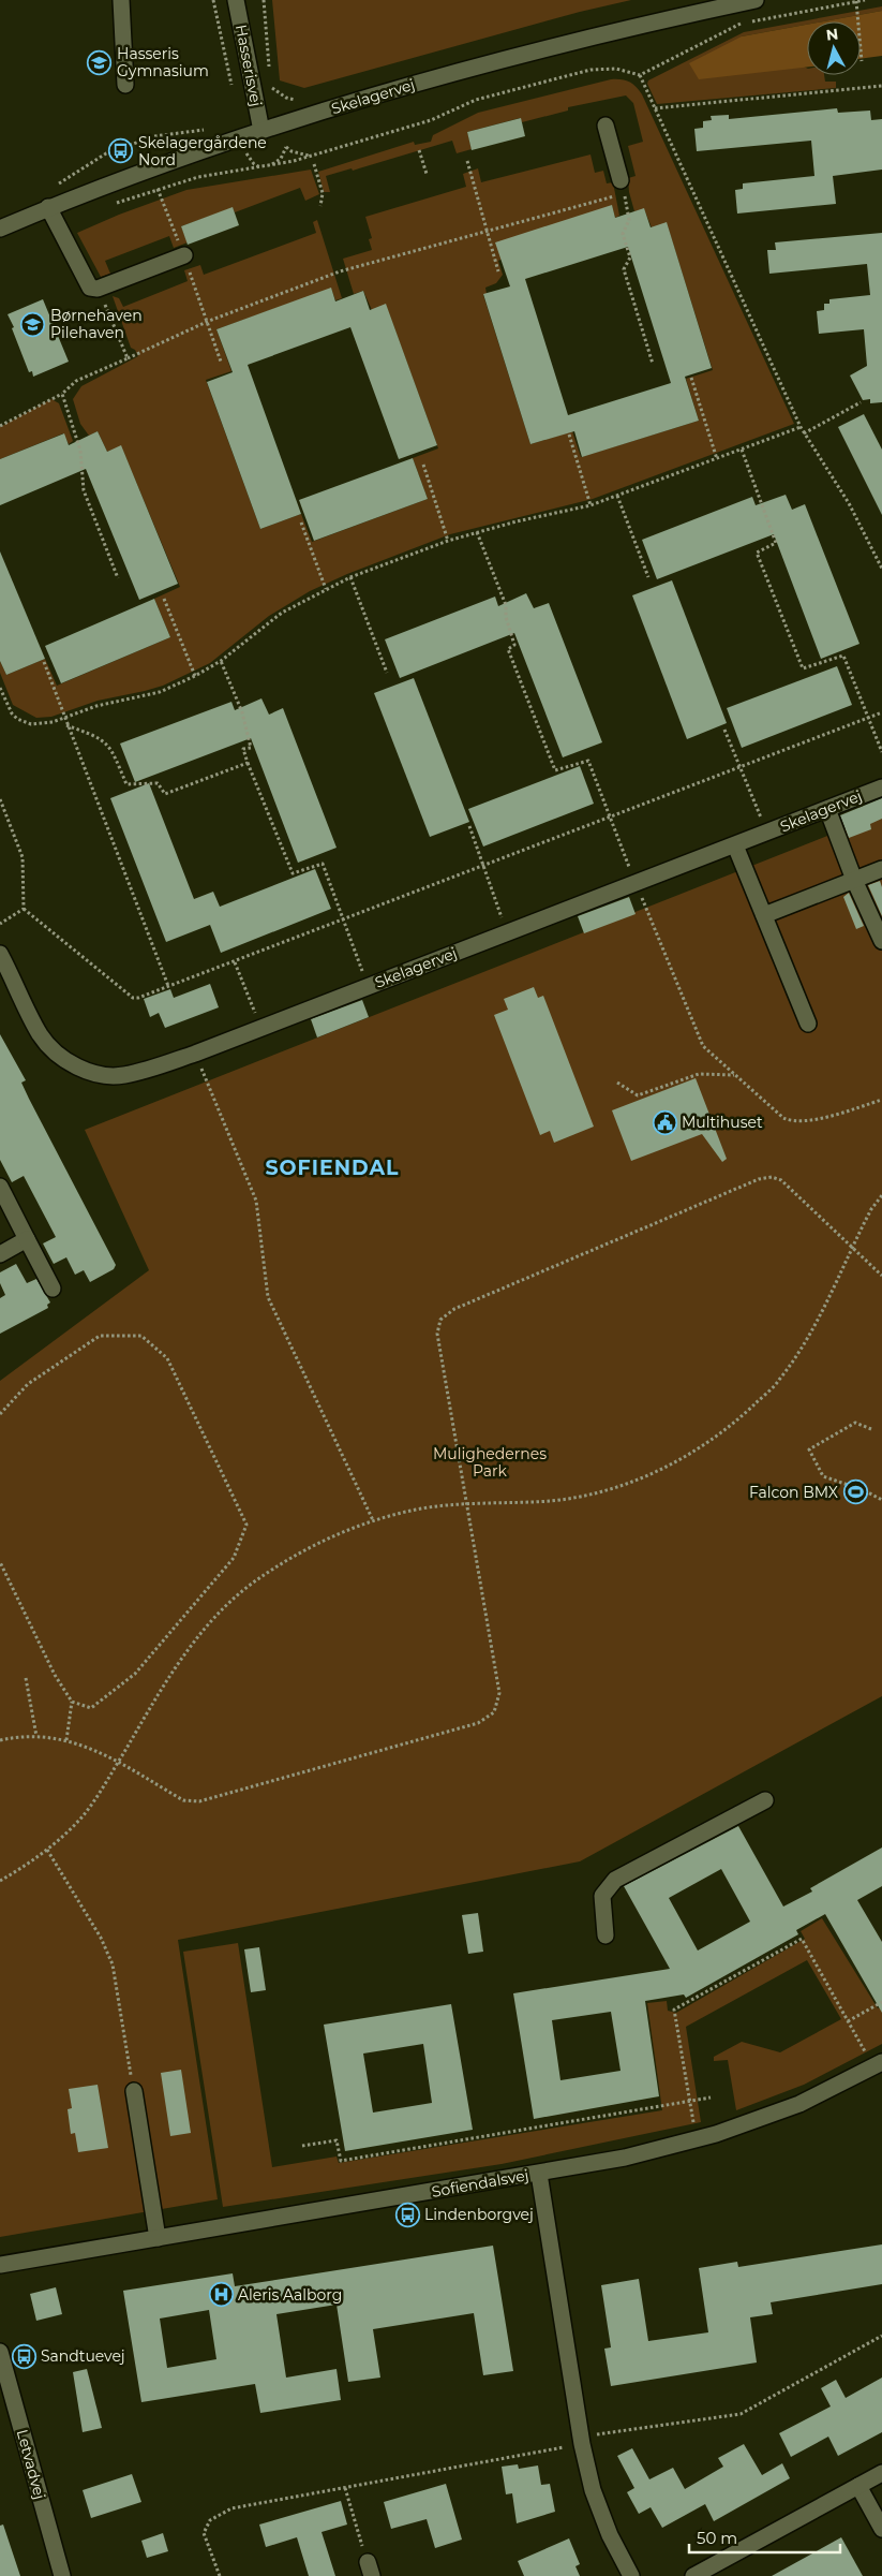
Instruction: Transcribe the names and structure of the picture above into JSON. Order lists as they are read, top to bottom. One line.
{"streets":{"street":["Hasserisvej","Skelagervej","Sofiendalsvej","Letvadvej"]},"crossings":[["Hasserisvej","Skelagervej"]],"districts":["SOFIENDAL"],"parks":["Mulighedernes Park"],"places":{"school or university":["Hasseris Gymnasium","Børnehaven Pilehaven"],"bus stop":["Skelagergårdene Nord","Lindenborgvej","Sandtuevej"],"public building":["Multihuset"],"sports":["Falcon BMX"],"hospital":["Aleris Aalborg"]},"scale_bar":"50 m","north":"top"}
